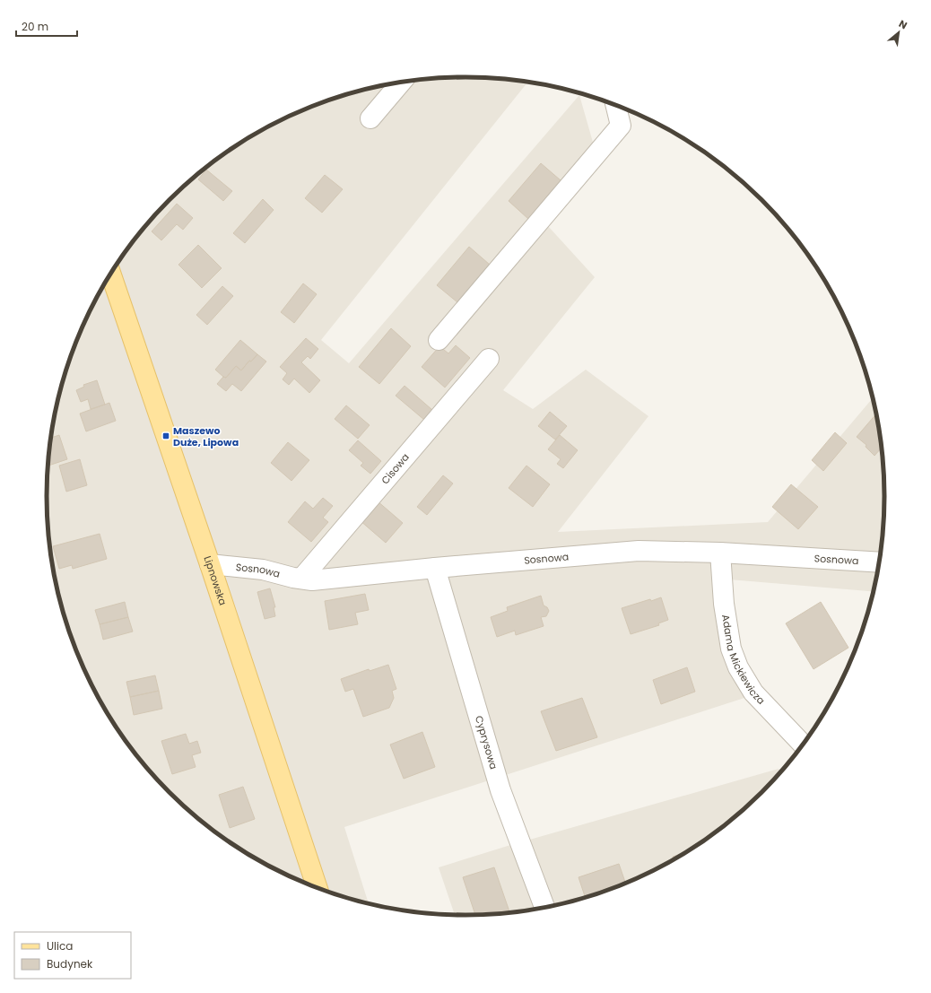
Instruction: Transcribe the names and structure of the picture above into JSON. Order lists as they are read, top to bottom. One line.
{"streets":{"main road":["Lipnowska"],"street":["Cisowa","Sosnowa","Adama Mickiewicza","Cyprysowa"]},"crossings":[["Cisowa","Sosnowa"],["Sosnowa","Lipnowska"],["Sosnowa","Adama Mickiewicza"],["Sosnowa","Cyprysowa"]],"places":{"transit":["Maszewo Duże, Lipowa"]},"legend":["Ulica","Budynek"],"scale_bar":"20 m","north":"top right"}
